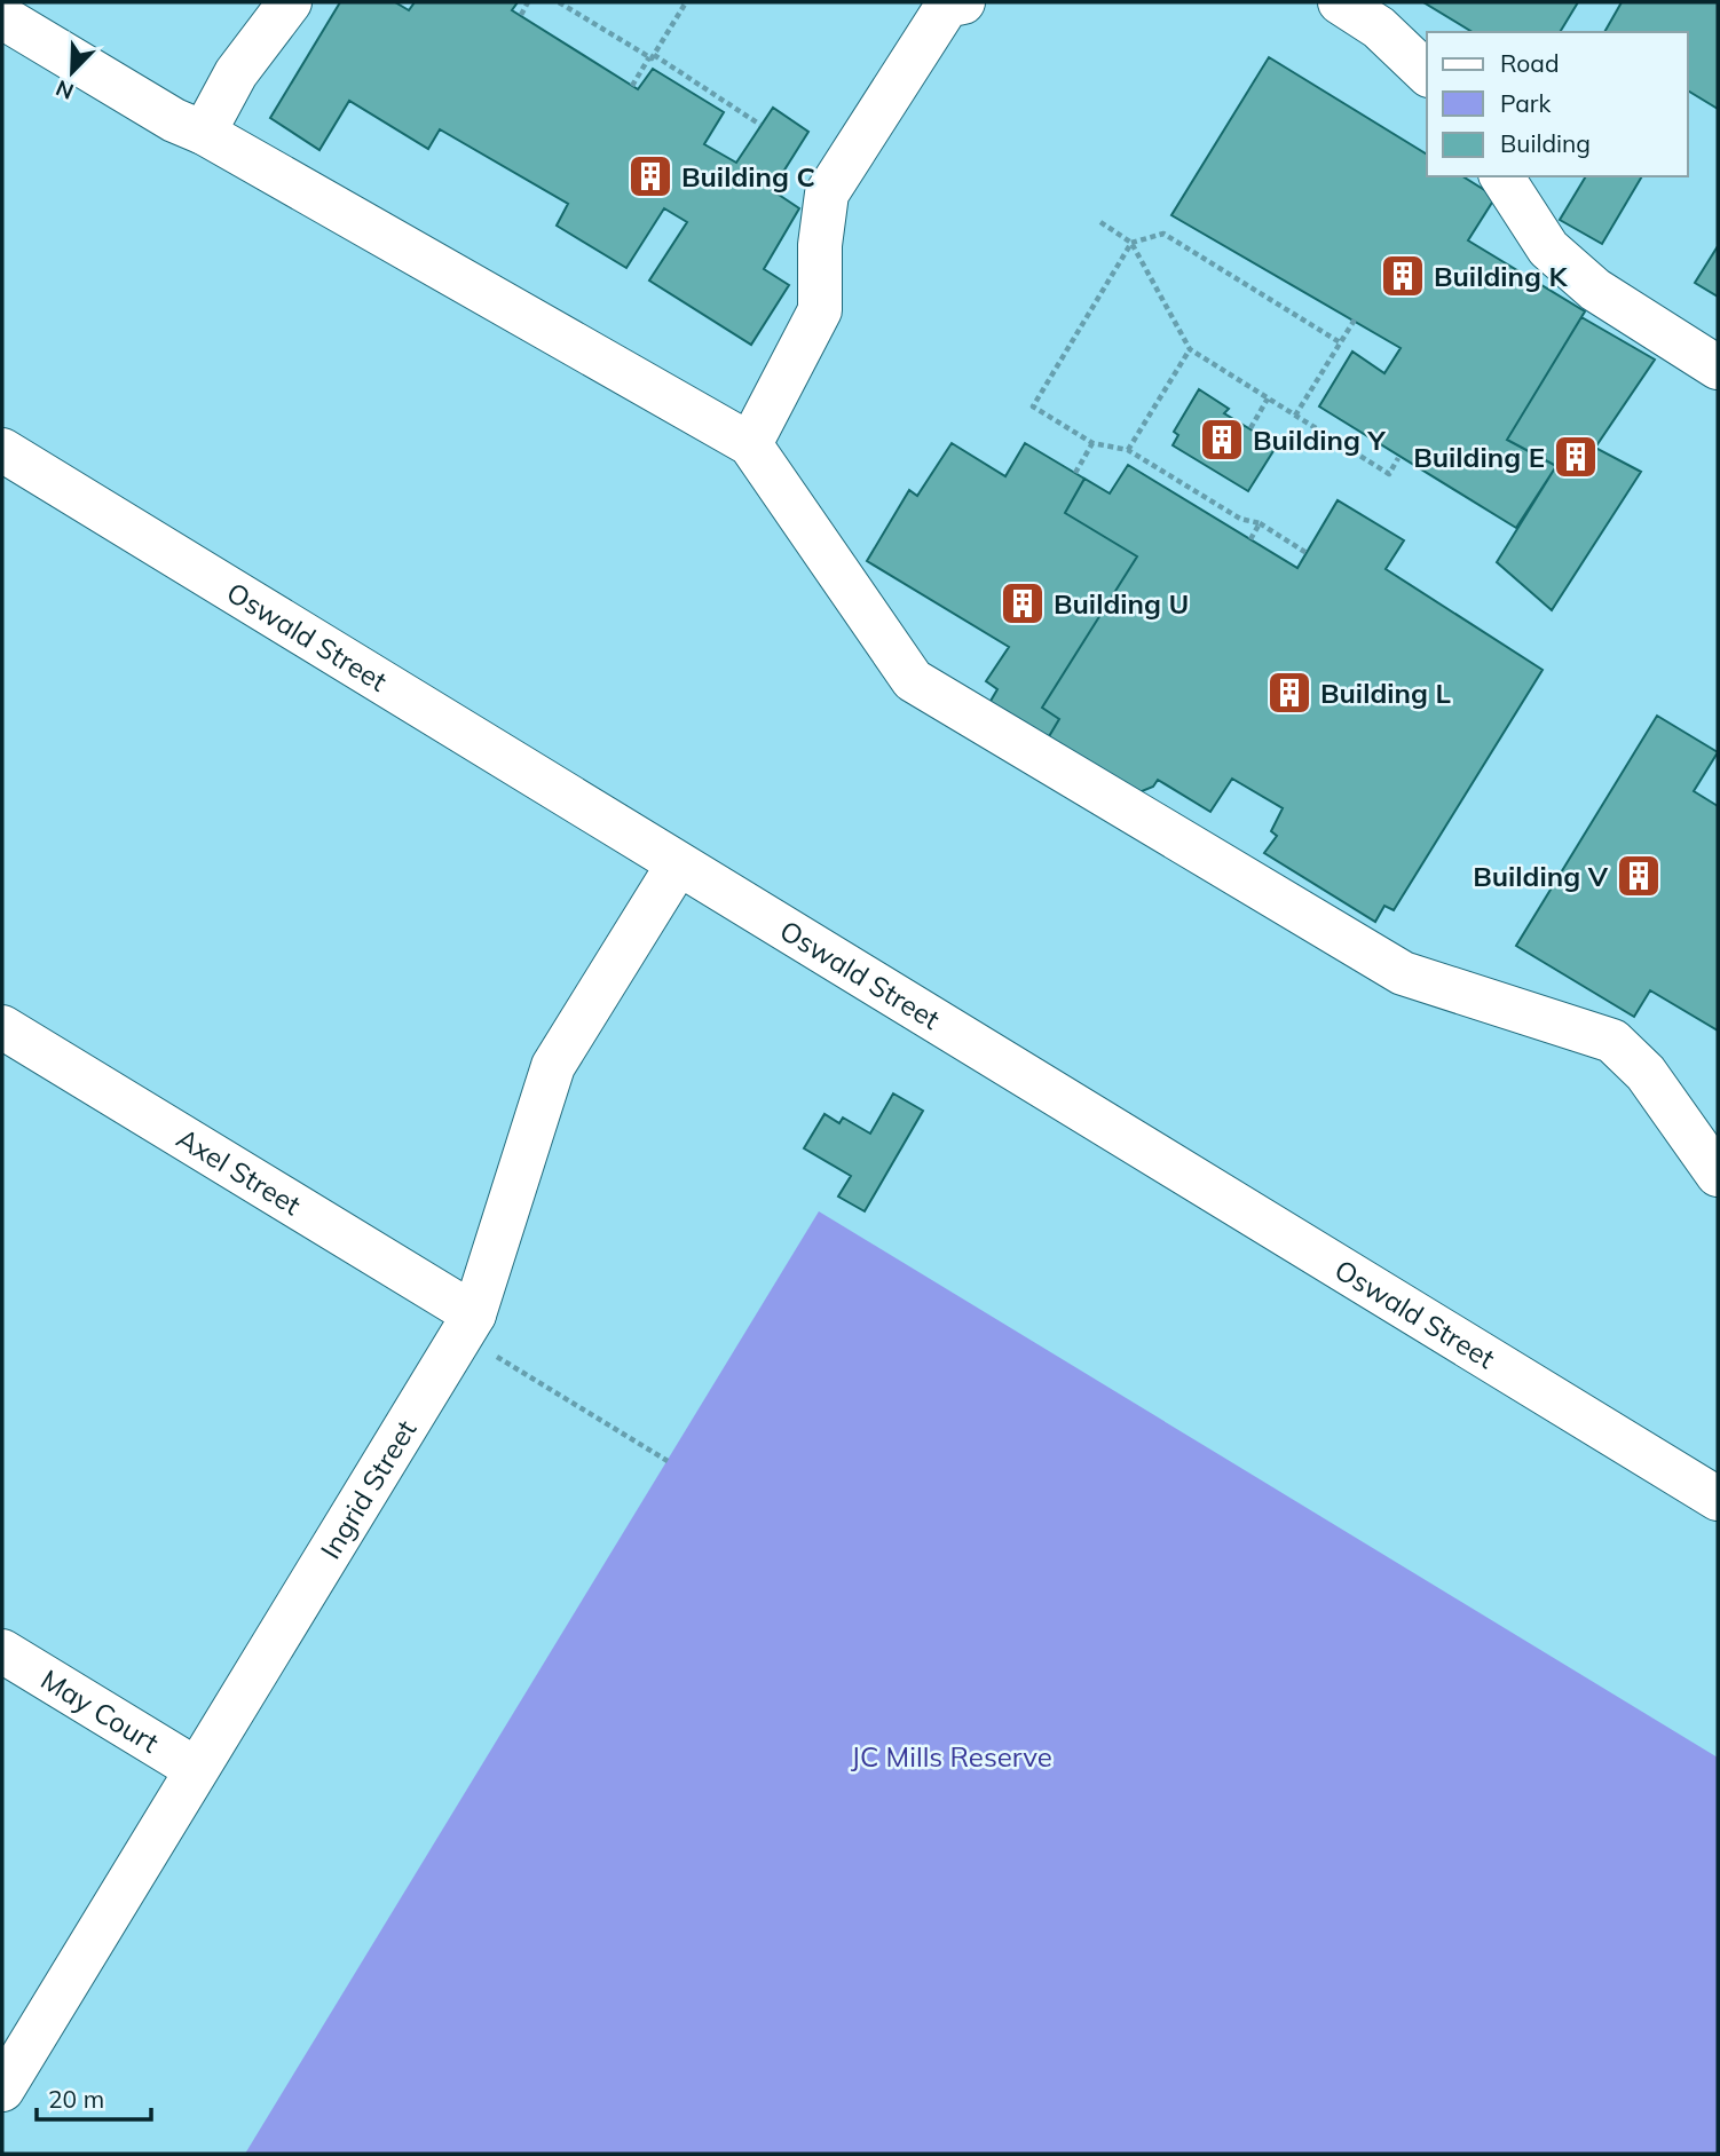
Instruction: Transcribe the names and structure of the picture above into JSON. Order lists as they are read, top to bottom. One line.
{"streets":{"street":["Oswald Street","Axel Street","Ingrid Street","May Court"]},"crossings":[["Oswald Street","Ingrid Street"],["Axel Street","Ingrid Street"],["Ingrid Street","May Court"]],"parks":["JC Mills Reserve"],"places":{"building":["Building C","Building K","Building Y","Building E","Building U","Building L","Building V"]},"legend":["Road","Park","Building"],"scale_bar":"20 m","north":"bottom left"}
